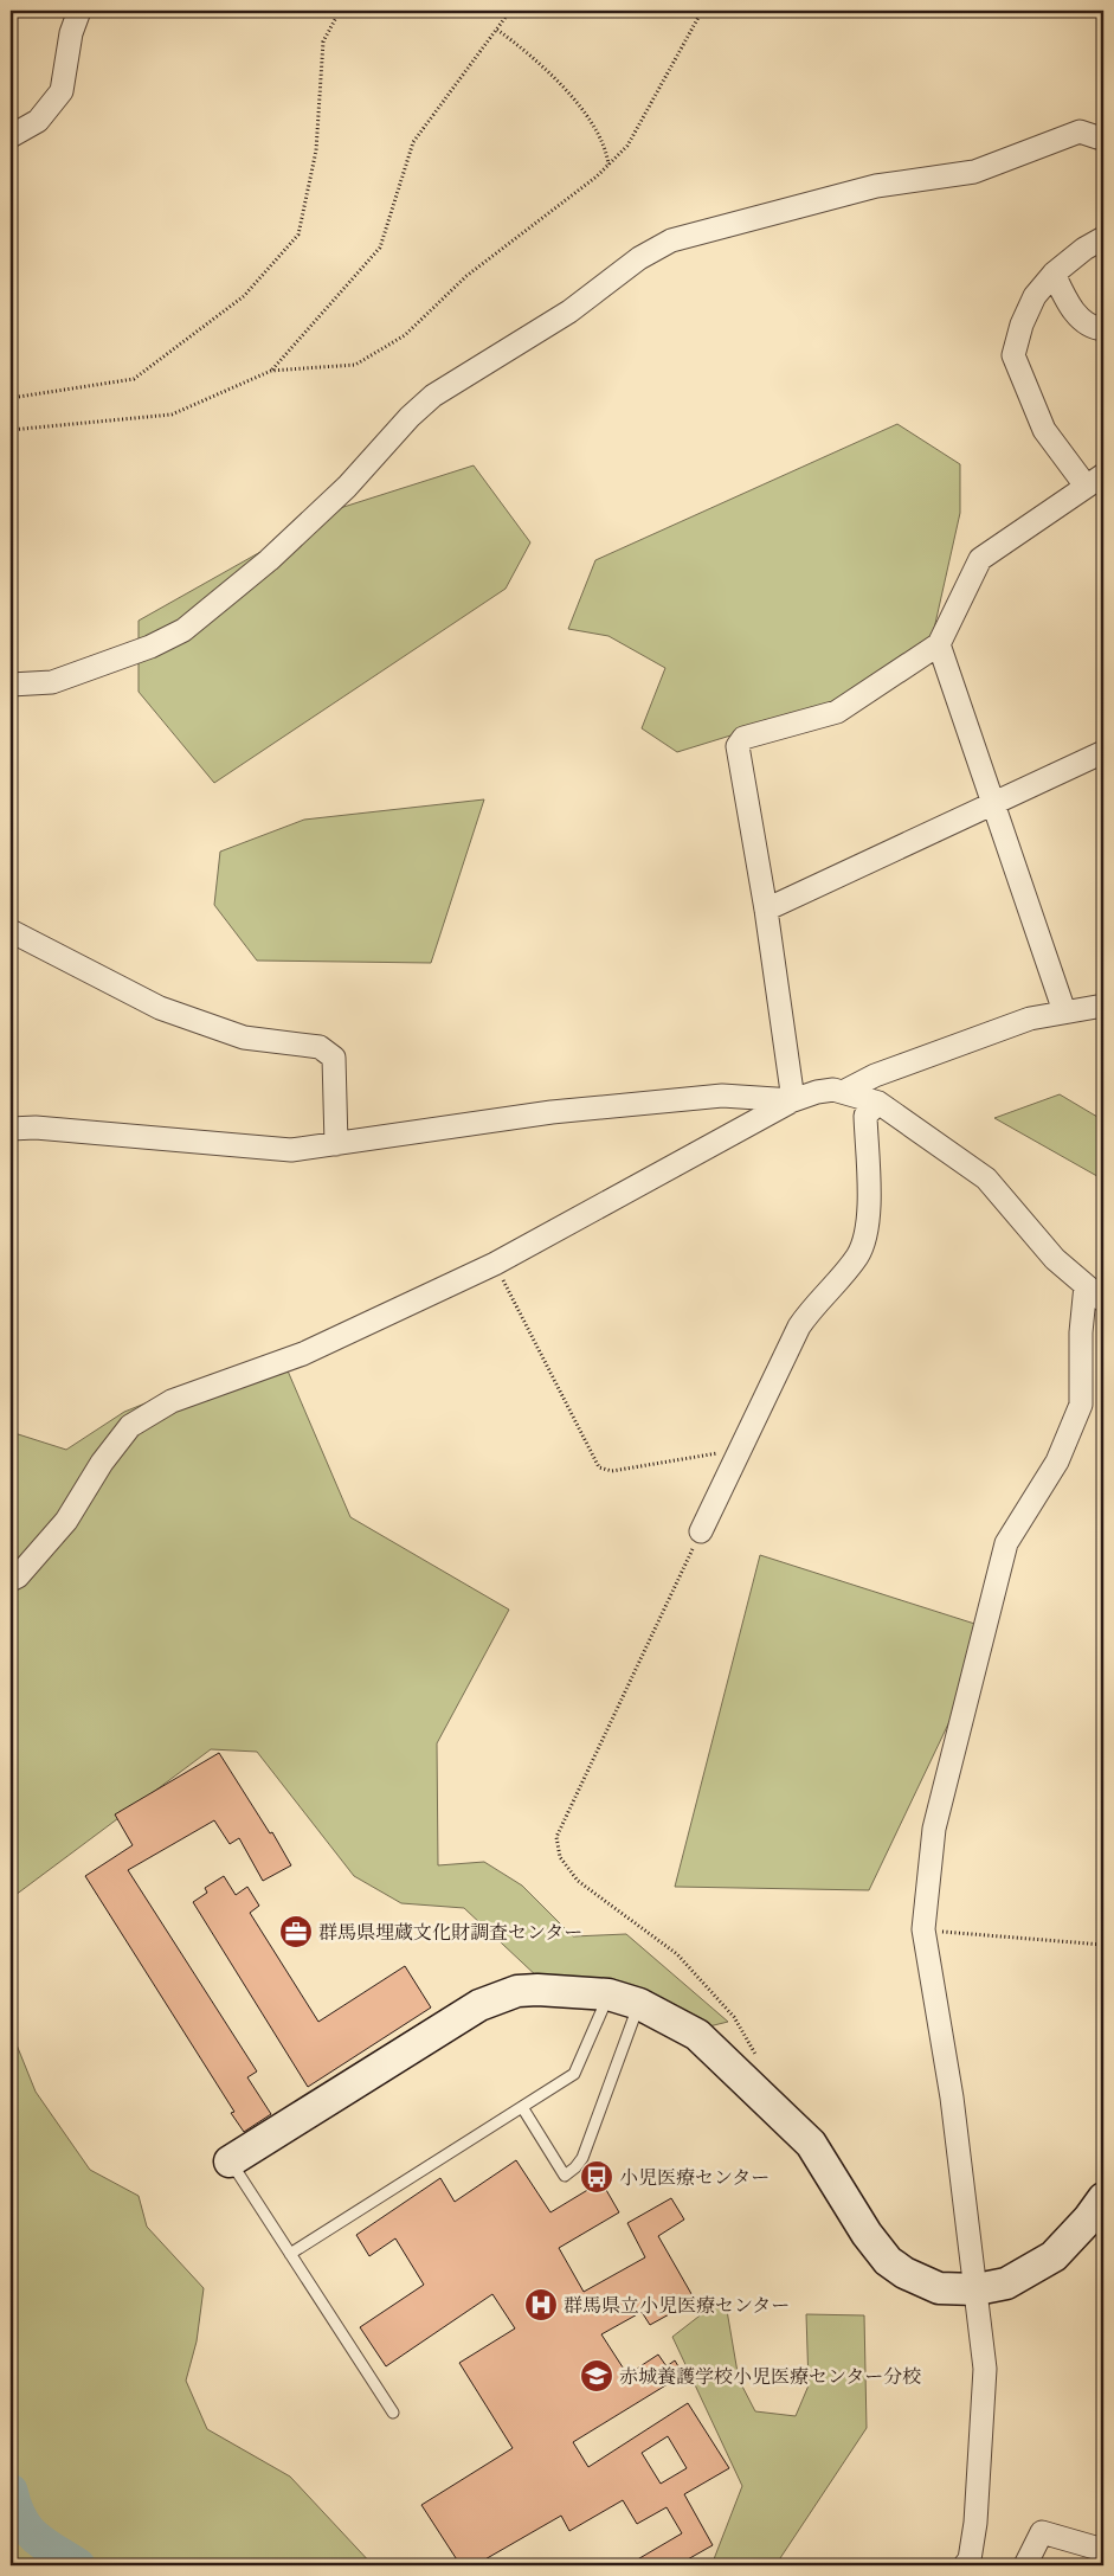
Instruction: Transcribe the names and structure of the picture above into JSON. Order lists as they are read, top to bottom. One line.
{"places":{"office":["群馬県埋蔵文化財調査センター"],"bus stop":["小児医療センター"],"hospital":["群馬県立小児医療センター"],"school or university":["赤城養護学校小児医療センター分校"]}}
